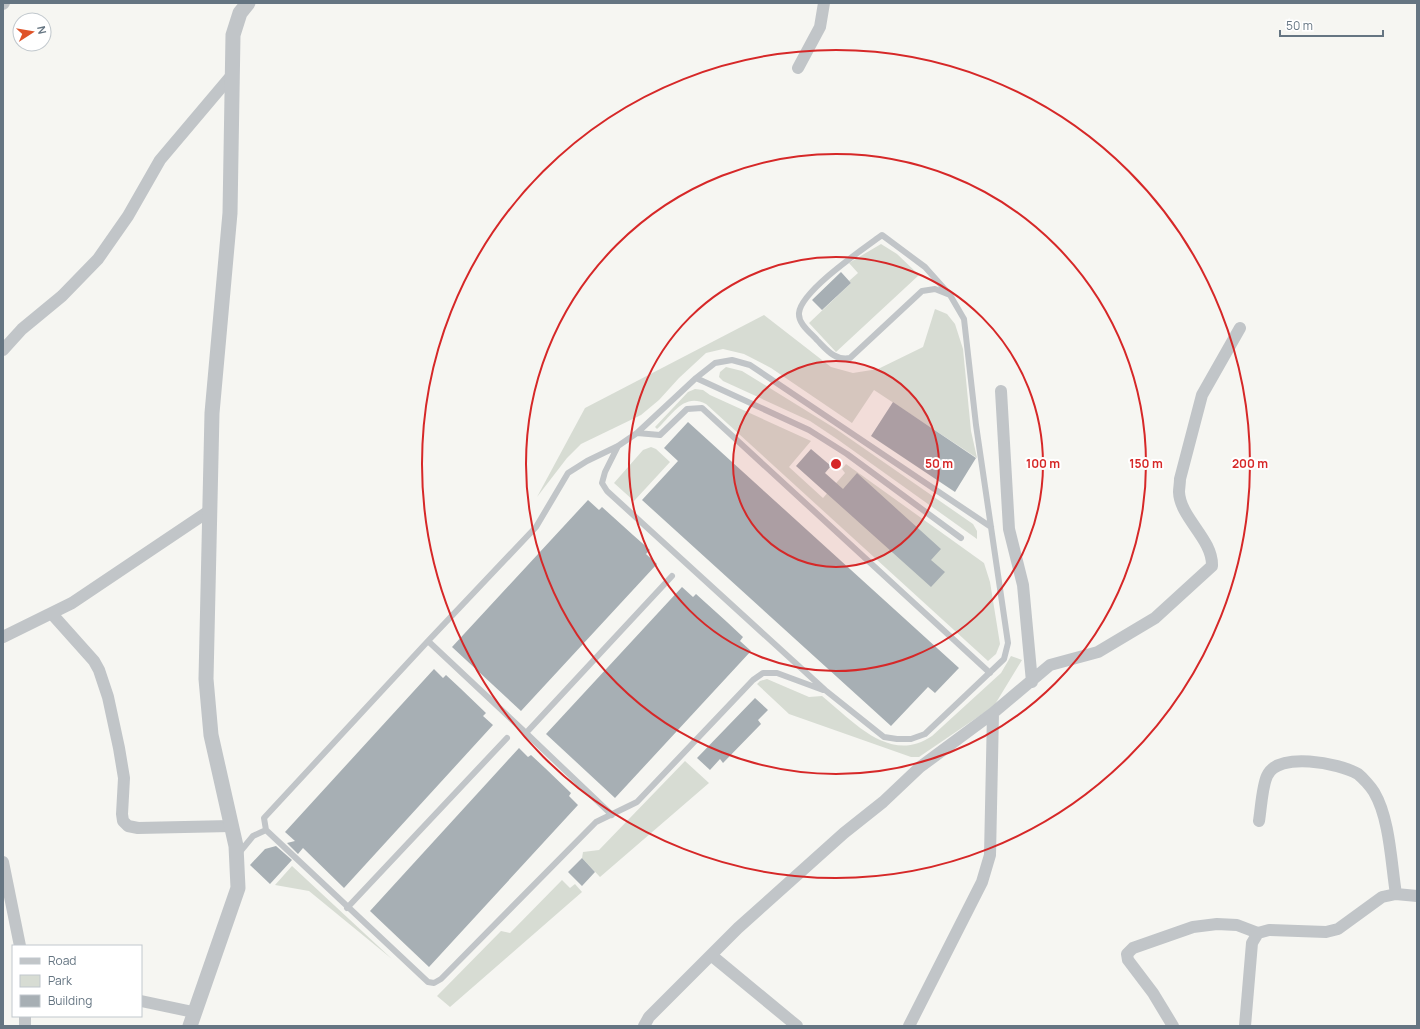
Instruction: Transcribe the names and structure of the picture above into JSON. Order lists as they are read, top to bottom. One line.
{"legend":["Road","Park","Building"],"scale_bar":"50 m","north":"right","rings":["50 m","100 m","150 m","200 m"]}
